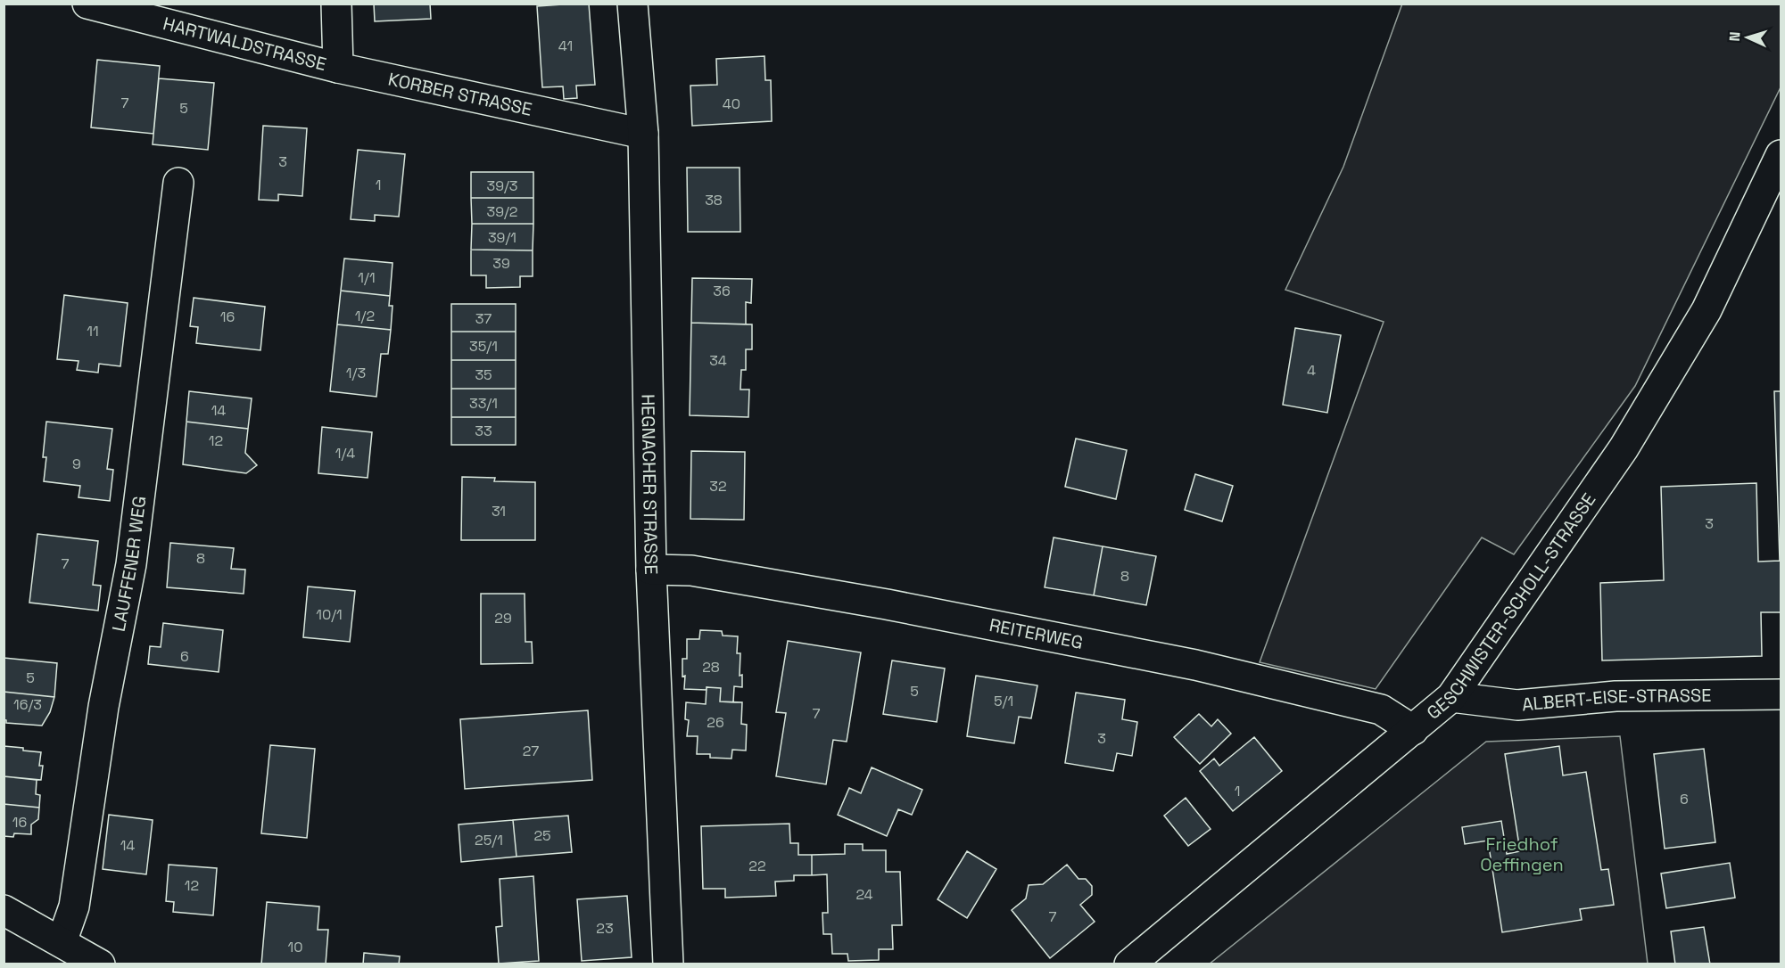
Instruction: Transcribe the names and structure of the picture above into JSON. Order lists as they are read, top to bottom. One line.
{"streets":{"street":["HARTWALDSTRASSE","KORBER STRASSE","HEGNACHER STRASSE","LAUFFENER WEG","GESCHWISTER-SCHOLL-STRASSE","REITERWEG","ALBERT-EISE-STRASSE"]},"crossings":[["HARTWALDSTRASSE","KORBER STRASSE"],["KORBER STRASSE","HEGNACHER STRASSE"],["HEGNACHER STRASSE","REITERWEG"],["GESCHWISTER-SCHOLL-STRASSE","REITERWEG"],["GESCHWISTER-SCHOLL-STRASSE","ALBERT-EISE-STRASSE"]],"parks":["Friedhof Oeffingen"],"house_numbers":["41","7","40","5","3","1","39/3","38","39/2","39/1","39","1/1","36","1/2","16","37","11","35/1","34","4","1/3","35","33/1","14","33","12","1/4","9","32","31","3","8","7","8","10/1","29","6","28","5","5","5/1","16/3","7","26","3","27","1","6","16","25","25/1","14","22","12","24","7","23","10"],"north":"left"}
